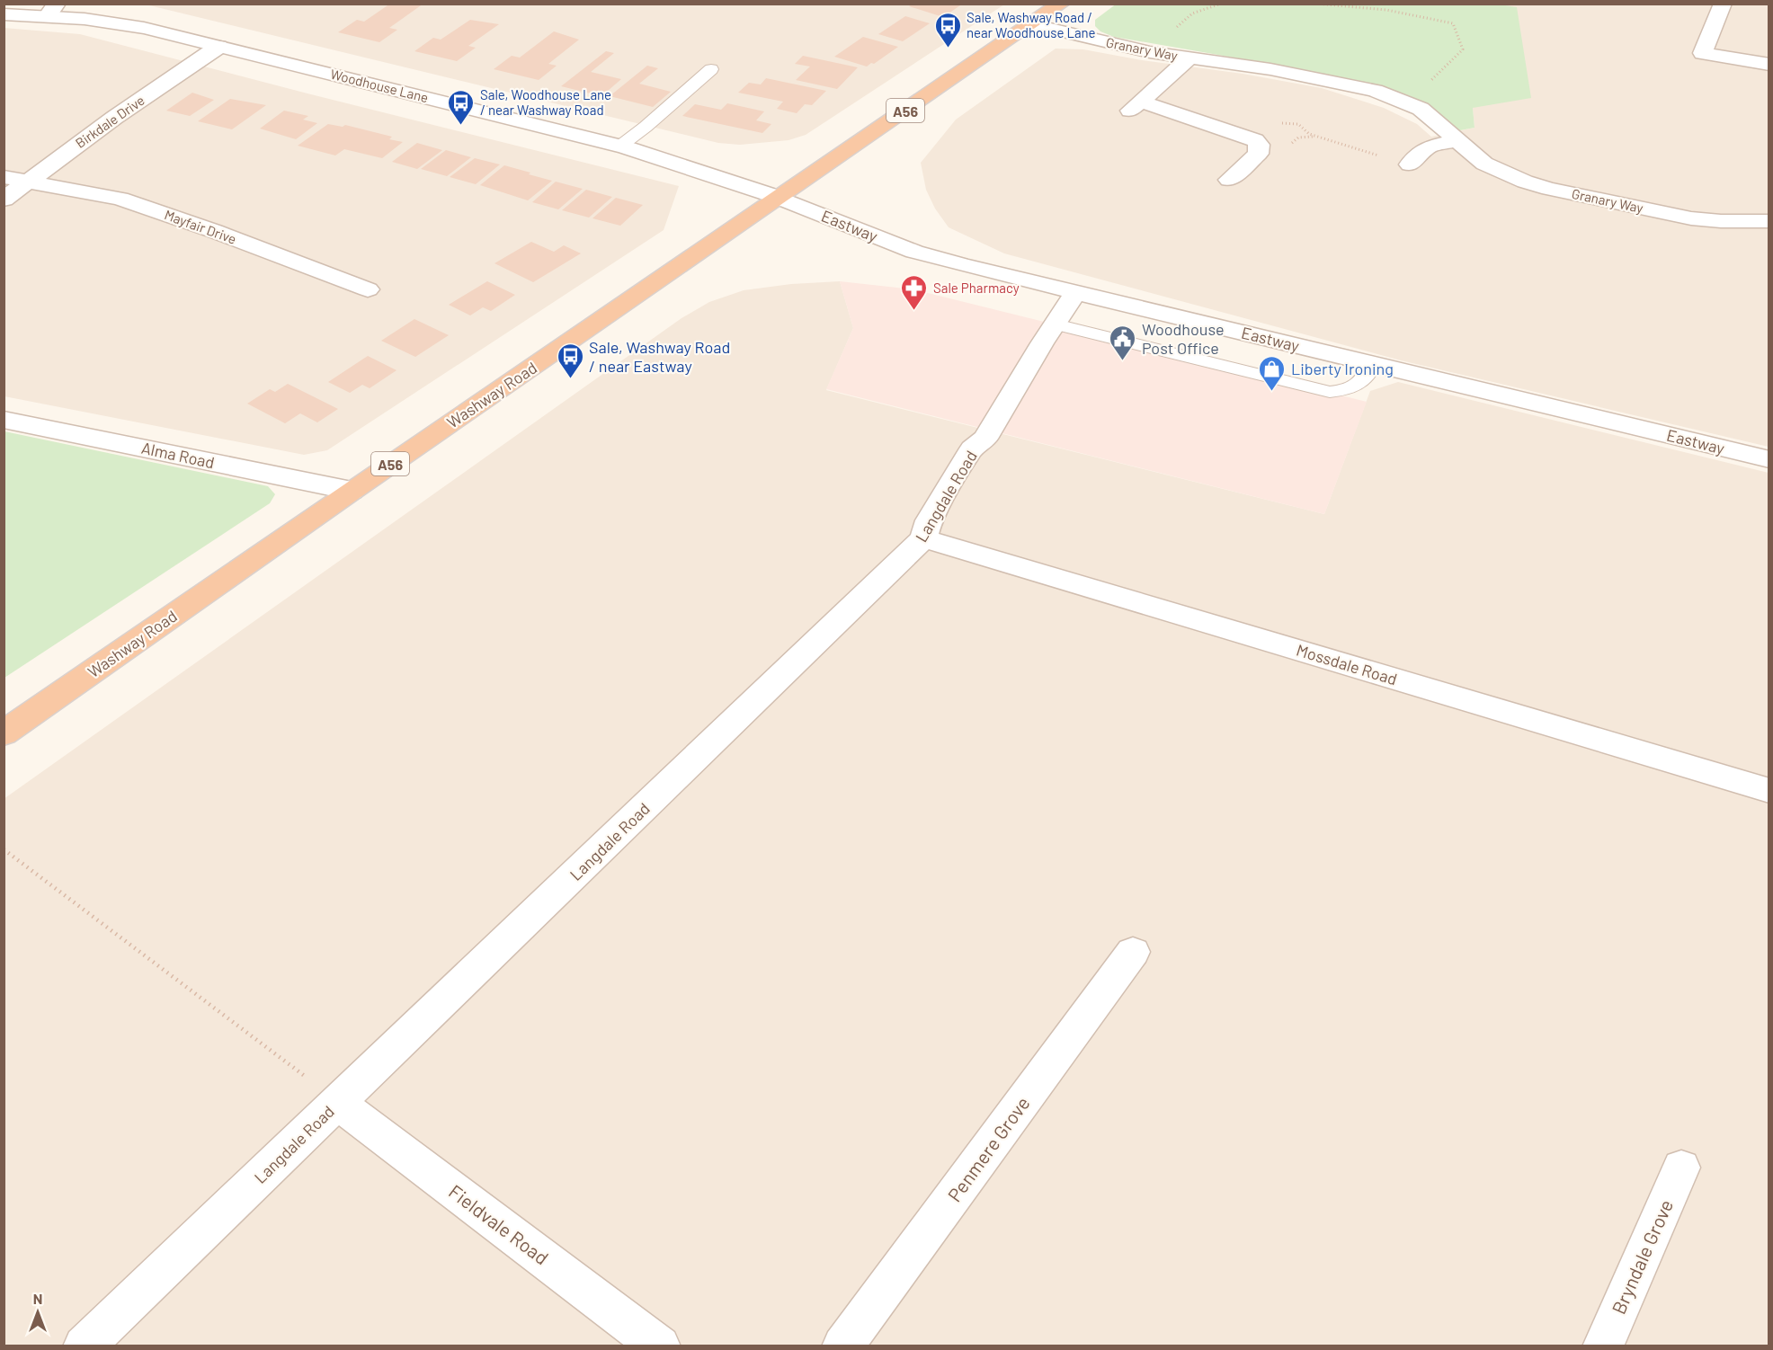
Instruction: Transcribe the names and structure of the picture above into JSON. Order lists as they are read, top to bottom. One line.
{"streets":{"highway":["A56","Washway Road"],"street":["Granary Way","Woodhouse Lane","Birkdale Drive","Eastway","Mayfair Drive","Alma Road","Langdale Road","Mossdale Road","Penmere Grove","Fieldvale Road","Bryndale Grove"]},"crossings":[["Granary Way","Washway Road"],["Woodhouse Lane","Birkdale Drive"],["Woodhouse Lane","Eastway"],["Woodhouse Lane","Washway Road"],["Birkdale Drive","Mayfair Drive"],["Eastway","Washway Road"],["Eastway","Langdale Road"],["Washway Road","Alma Road"],["Langdale Road","Mossdale Road"],["Langdale Road","Fieldvale Road"]],"places":{"bus stop":["Sale, Washway Road / near Woodhouse Lane","Sale, Woodhouse Lane / near Washway Road","Sale, Washway Road / near Eastway"],"pharmacy":["Sale Pharmacy"],"public building":["Woodhouse Post Office"],"shop":["Liberty Ironing"]},"north":"top"}
